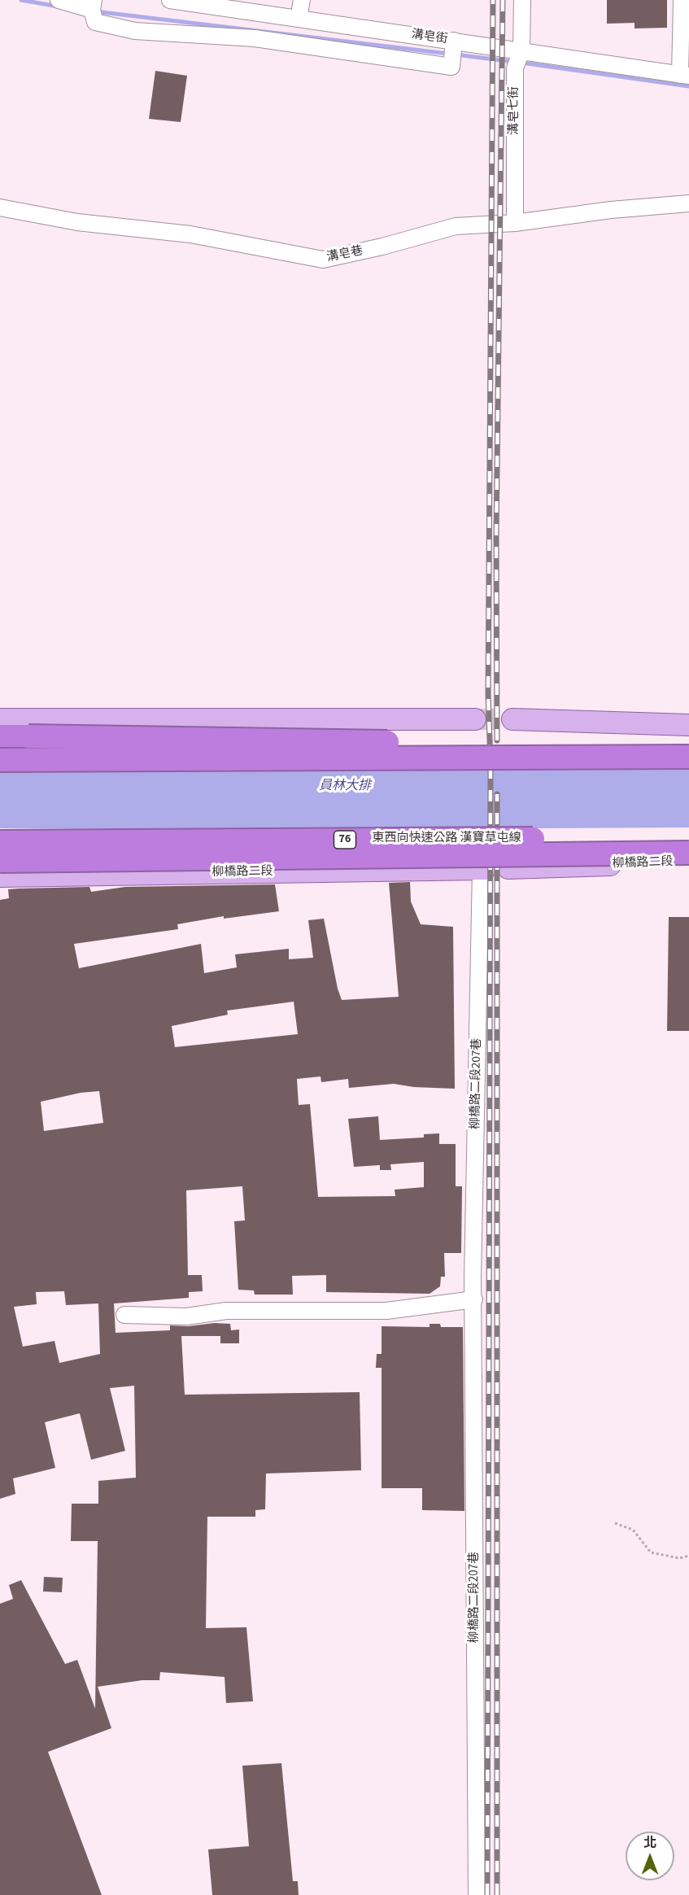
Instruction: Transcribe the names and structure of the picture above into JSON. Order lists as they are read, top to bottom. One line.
{"streets":{"highway":["東西向快速公路 漢寶草屯線","76"],"main road":["柳橋路二段"],"street":["溝皂街","溝皂七街","溝皂巷","柳橋路二段207巷"]},"crossings":[["溝皂街","溝皂七街"],["溝皂七街","溝皂巷"],["柳橋路二段","柳橋路二段207巷"]],"water":["員林大排"],"north":"top"}
